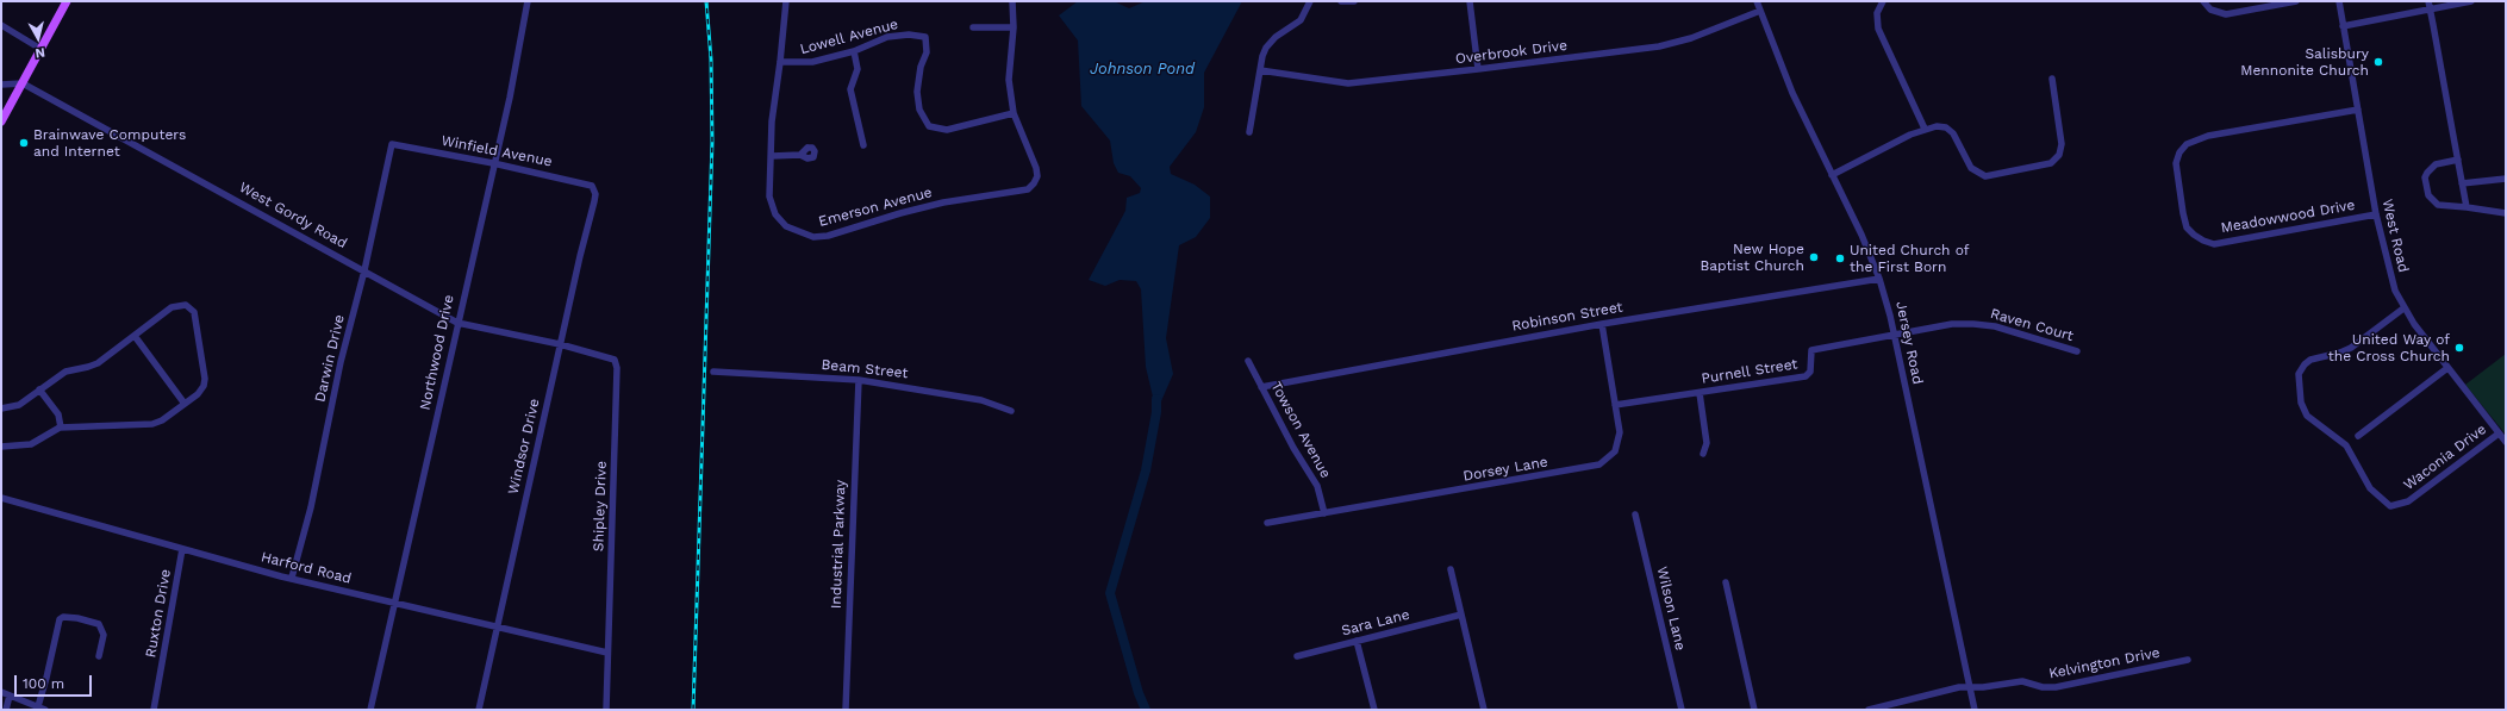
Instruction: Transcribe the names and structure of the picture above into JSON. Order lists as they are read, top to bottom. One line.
{"streets":{"street":["Lowell Avenue","Overbrook Drive","Winfield Avenue","Emerson Avenue","West Gordy Road","Meadowwood Drive","West Road","Robinson Street","Raven Court","Jersey Road","Northwood Drive","Darwin Drive","Beam Street","Purnell Street","Towson Avenue","Windsor Drive","Waconia Drive","Dorsey Lane","Shipley Drive","Industrial Parkway","Harford Road","Wilson Lane","Ruxton Drive","Sara Lane","Kelvington Drive"]},"crossings":[["Lowell Avenue","Emerson Avenue"],["Overbrook Drive","Jersey Road"],["Winfield Avenue","Northwood Drive"],["Winfield Avenue","Darwin Drive"],["Winfield Avenue","Windsor Drive"],["West Gordy Road","Northwood Drive"],["West Gordy Road","Darwin Drive"],["West Gordy Road","Windsor Drive"],["West Gordy Road","Shipley Drive"],["Meadowwood Drive","West Road"],["West Road","Waconia Drive"],["Robinson Street","Jersey Road"],["Robinson Street","Towson Avenue"],["Robinson Street","Dorsey Lane"],["Raven Court","Jersey Road"],["Raven Court","Purnell Street"],["Jersey Road","Purnell Street"],["Jersey Road","Kelvington Drive"],["Northwood Drive","Harford Road"],["Darwin Drive","Harford Road"],["Beam Street","Industrial Parkway"],["Purnell Street","Dorsey Lane"],["Towson Avenue","Dorsey Lane"],["Windsor Drive","Shipley Drive"],["Windsor Drive","Harford Road"],["Shipley Drive","Harford Road"],["Harford Road","Ruxton Drive"]],"water":["Johnson Pond"],"places":["Salisbury Mennonite Church","Brainwave Computers and Internet","New Hope Baptist Church","United Church of the First Born","United Way of the Cross Church"],"scale_bar":"100 m","north":"bottom"}
